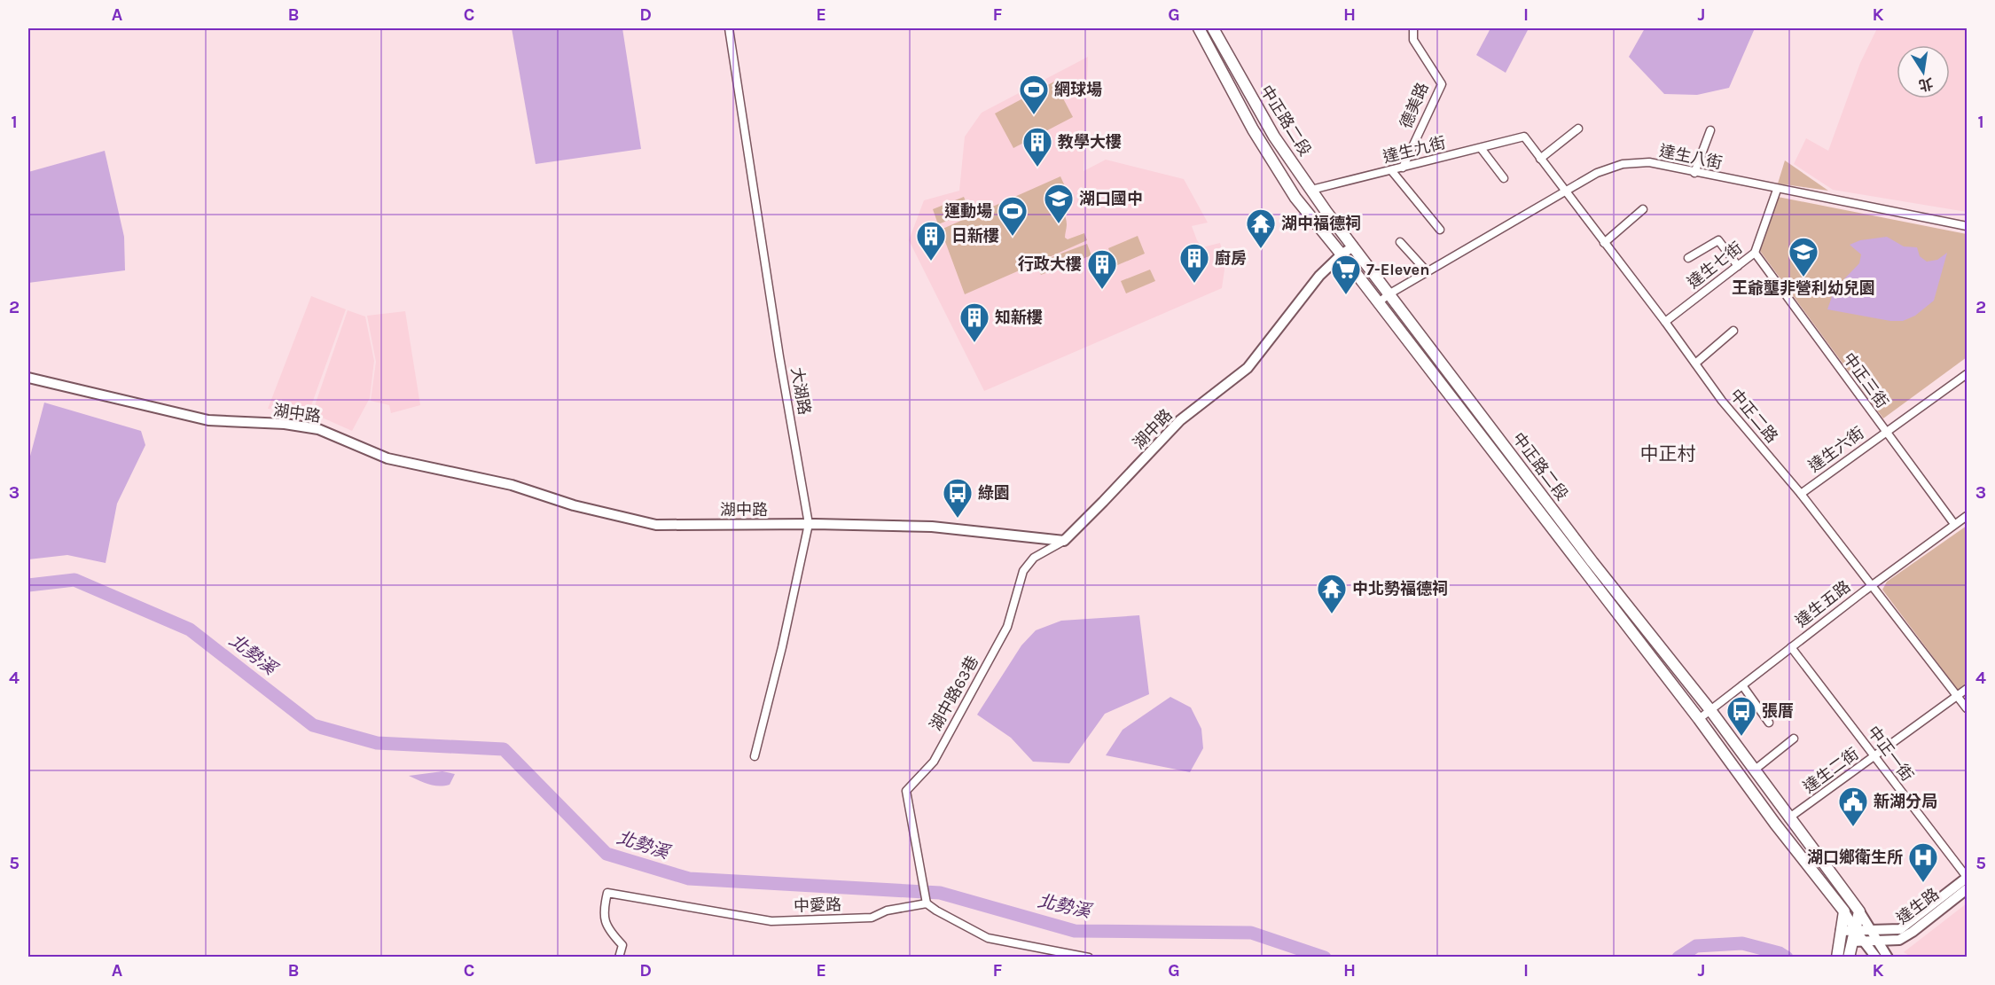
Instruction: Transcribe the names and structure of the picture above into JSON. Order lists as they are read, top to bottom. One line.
{"streets":{"main road":["中正路二段"],"street":["德美路","達生九街","達生八街","達生七街","中正三街","大湖路","湖中路","中正二路","達生六街","達生五路","湖中路63巷","中正一街","達生二街","中愛路","達生路"]},"crossings":[["德美路","達生九街"],["中正路二段","達生九街"],["中正路二段","達生八街"],["中正路二段","湖中路"],["中正路二段","達生五路"],["中正路二段","達生二街"],["達生九街","中正二路"],["達生八街","達生七街"],["達生八街","中正二路"],["達生七街","中正三街"],["達生七街","中正二路"],["中正三街","達生六街"],["中正三街","達生五路"],["大湖路","湖中路"],["湖中路","湖中路63巷"],["中正二路","達生六街"],["中正二路","達生五路"],["中正二路","達生二街"],["達生五路","中正一街"],["湖中路63巷","中愛路"],["中正一街","達生二街"],["中正一街","達生路"]],"districts":["中正村"],"water":["北勢溪"],"places":{"sports":["網球場","運動場"],"building":["教學大樓","日新樓","廚房","行政大樓","知新樓"],"school or university":["湖口國中","王爺壟非營利幼兒園"],"temple":["湖中福德祠","中北勢福德祠"],"supermarket":["7-Eleven"],"bus stop":["綠園","張厝"],"public building":["新湖分局"],"hospital":["湖口鄉衛生所"]},"north":"bottom","grid":{"columns":["A","B","C","D","E","F","G","H","I","J","K"],"rows":["1","2","3","4","5"]}}
